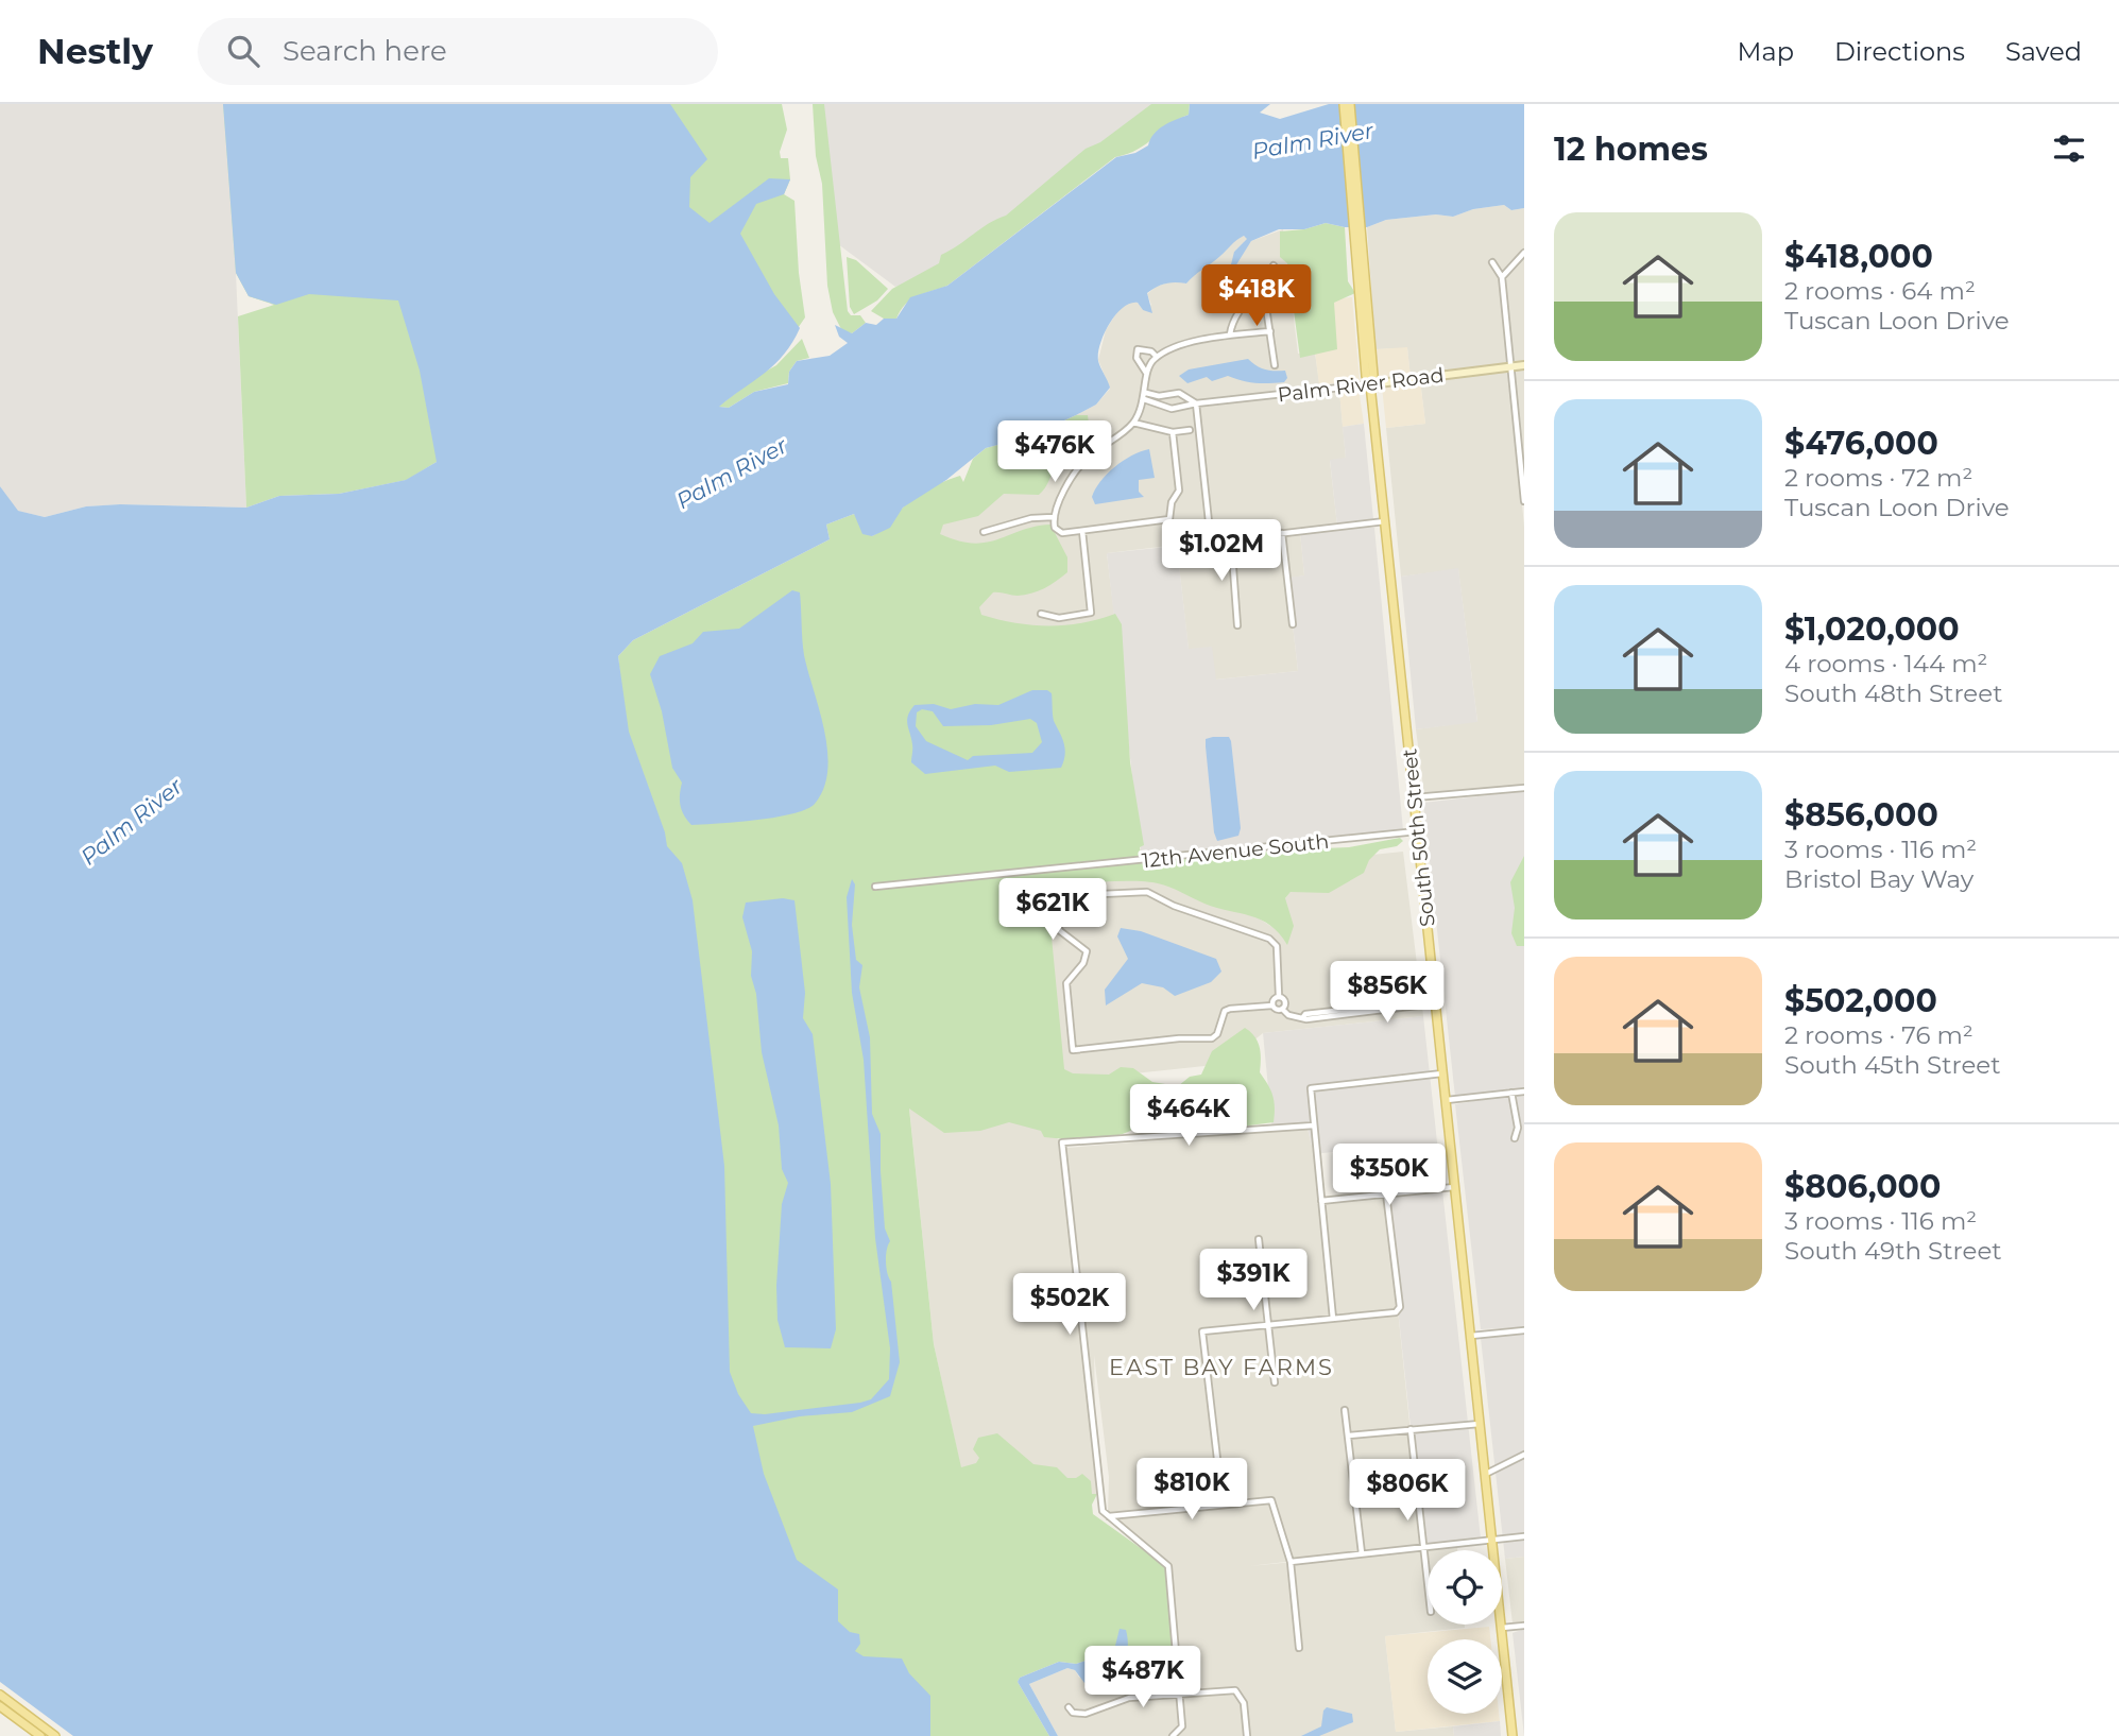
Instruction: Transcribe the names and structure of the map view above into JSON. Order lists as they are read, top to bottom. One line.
{"streets":{"main road":["South 50th Street"],"street":["Palm River Road","12th Avenue South"]},"crossings":[["Palm River Road","South 50th Street"],["South 50th Street","12th Avenue South"]],"districts":["EAST BAY FARMS"],"water":["Palm River"],"page":{"header":"Nestly","search":"Search here","nav":["Map","Directions","Saved"],"heading":"12 homes","list":[{"name":"$418,000","note":"2 rooms · 64 m² · Tuscan Loon Drive"},{"name":"$476,000","note":"2 rooms · 72 m² · Tuscan Loon Drive"},{"name":"$1,020,000","note":"4 rooms · 144 m² · South 48th Street"},{"name":"$856,000","note":"3 rooms · 116 m² · Bristol Bay Way"},{"name":"$502,000","note":"2 rooms · 76 m² · South 45th Street"},{"name":"$806,000","note":"3 rooms · 116 m² · South 49th Street"}],"price":["$418K","$476K","$1.02M","$621K","$856K","$464K","$350K","$391K","$502K","$810K","$806K","$487K"]}}
